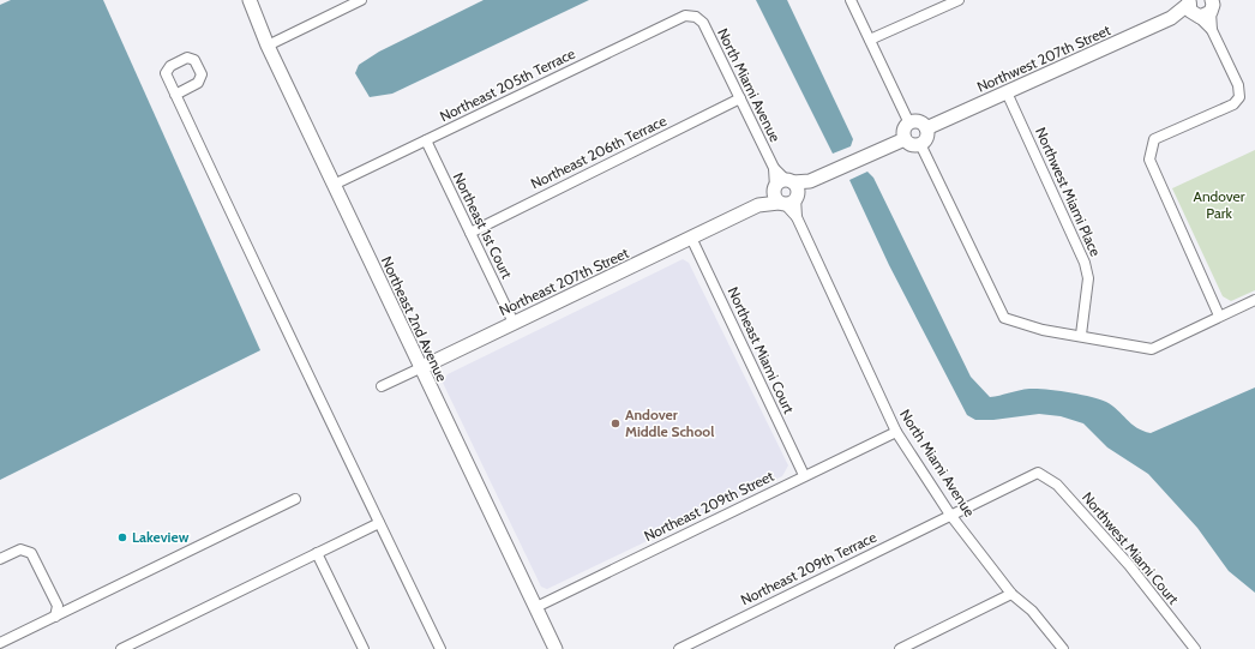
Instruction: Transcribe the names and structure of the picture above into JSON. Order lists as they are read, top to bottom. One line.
{"streets":{"street":["Northwest 207th Street","Northeast 205th Terrace","North Miami Avenue","Northeast 206th Terrace","Northwest Miami Place","Northeast 1st Court","Northeast 207th Street","Northeast 2nd Avenue","Northeast Miami Court","Northeast 209th Street","Northwest Miami Court","Northeast 209th Terrace"]},"crossings":[["Northwest 207th Street","Northwest Miami Place"],["Northeast 205th Terrace","North Miami Avenue"],["Northeast 205th Terrace","Northeast 1st Court"],["Northeast 205th Terrace","Northeast 2nd Avenue"],["North Miami Avenue","Northeast 206th Terrace"],["North Miami Avenue","Northeast 207th Street"],["North Miami Avenue","Northeast 209th Street"],["North Miami Avenue","Northeast 209th Terrace"],["Northeast 206th Terrace","Northeast 1st Court"],["Northeast 1st Court","Northeast 207th Street"],["Northeast 207th Street","Northeast 2nd Avenue"],["Northeast 207th Street","Northeast Miami Court"],["Northeast 2nd Avenue","Northeast 209th Street"],["Northeast Miami Court","Northeast 209th Street"],["Northwest Miami Court","Northeast 209th Terrace"]],"parks":["Andover Park"],"places":["Andover Middle School","Lakeview"]}
